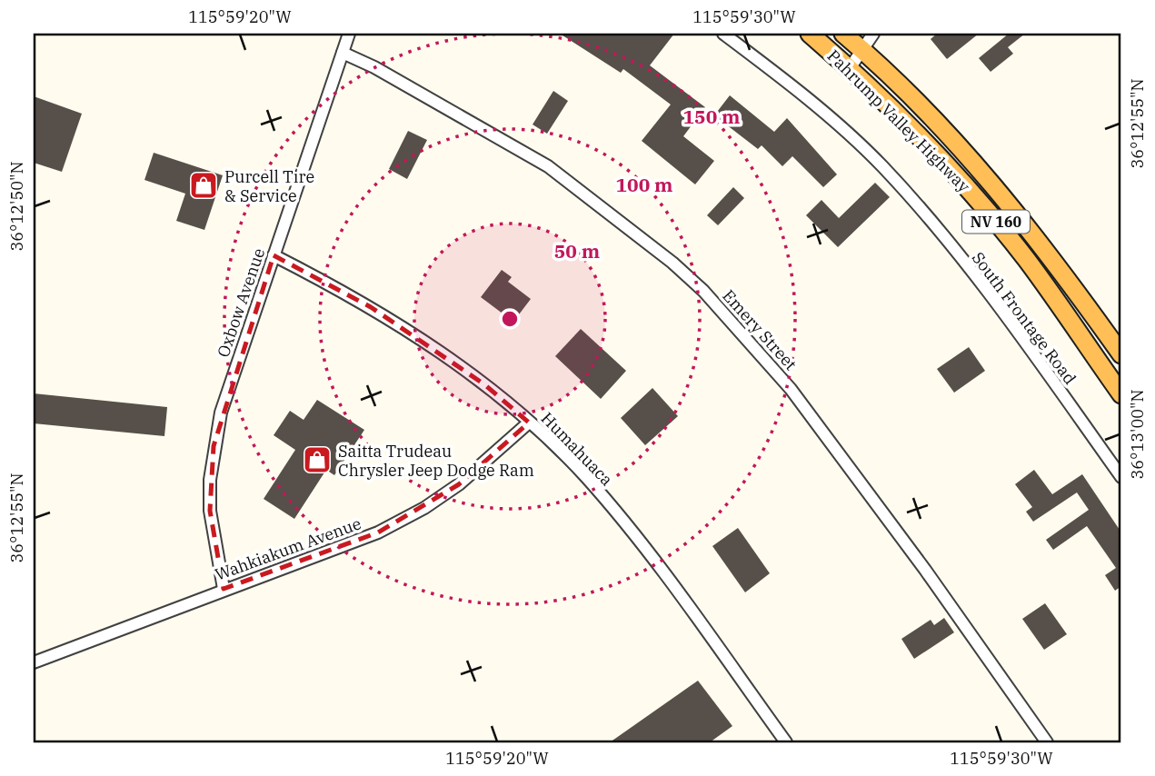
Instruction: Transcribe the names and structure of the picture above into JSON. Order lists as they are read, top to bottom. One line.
{"streets":{"highway":["Pahrump Valley Highway","NV 160"],"street":["Oxbow Avenue","South Frontage Road","Emery Street","Humahuaca","Wahkiakum Avenue"]},"crossings":[["Oxbow Avenue","Emery Street"],["Oxbow Avenue","Humahuaca"],["Oxbow Avenue","Wahkiakum Avenue"],["Humahuaca","Wahkiakum Avenue"]],"places":{"shop":["Purcell Tire & Service","Saitta Trudeau Chrysler Jeep Dodge Ram"]},"coordinates":["115°59'20\"W","115°59'30\"W","36°12'55\"N","36°12'50\"N","36°13'00\"N"],"rings":["150 m","100 m","50 m"]}
